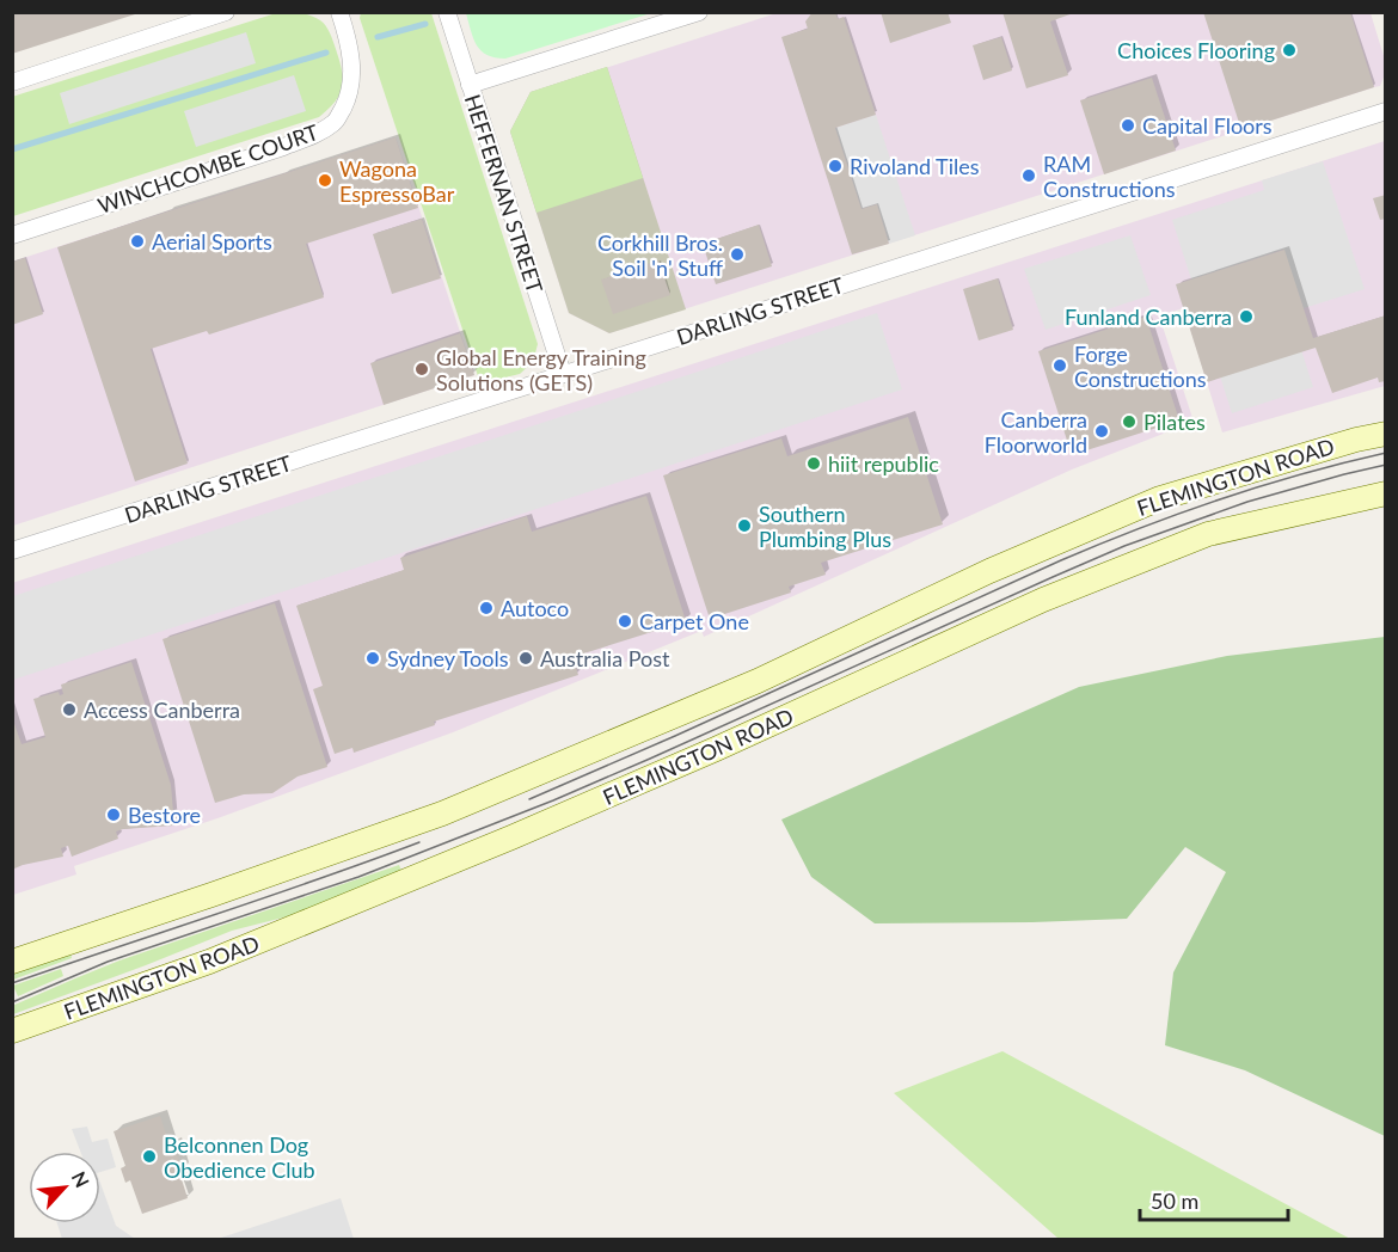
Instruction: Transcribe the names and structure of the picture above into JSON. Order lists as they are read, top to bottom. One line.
{"streets":{"main road":["FLEMINGTON ROAD"],"street":["WINCHCOMBE COURT","HEFFERNAN STREET","DARLING STREET"]},"crossings":[["HEFFERNAN STREET","DARLING STREET"]],"places":["Choices Flooring","Capital Floors","Rivoland Tiles","RAM Constructions","Wagona EspressoBar","Aerial Sports","Corkhill Bros. Soil 'n' Stuff","Funland Canberra","Forge Constructions","Global Energy Training Solutions (GETS)","Pilates","Canberra Floorworld","hiit republic","Southern Plumbing Plus","Autoco","Carpet One","Sydney Tools","Australia Post","Access Canberra","Bestore","Belconnen Dog Obedience Club"],"scale_bar":"50 m","north":"top right"}
